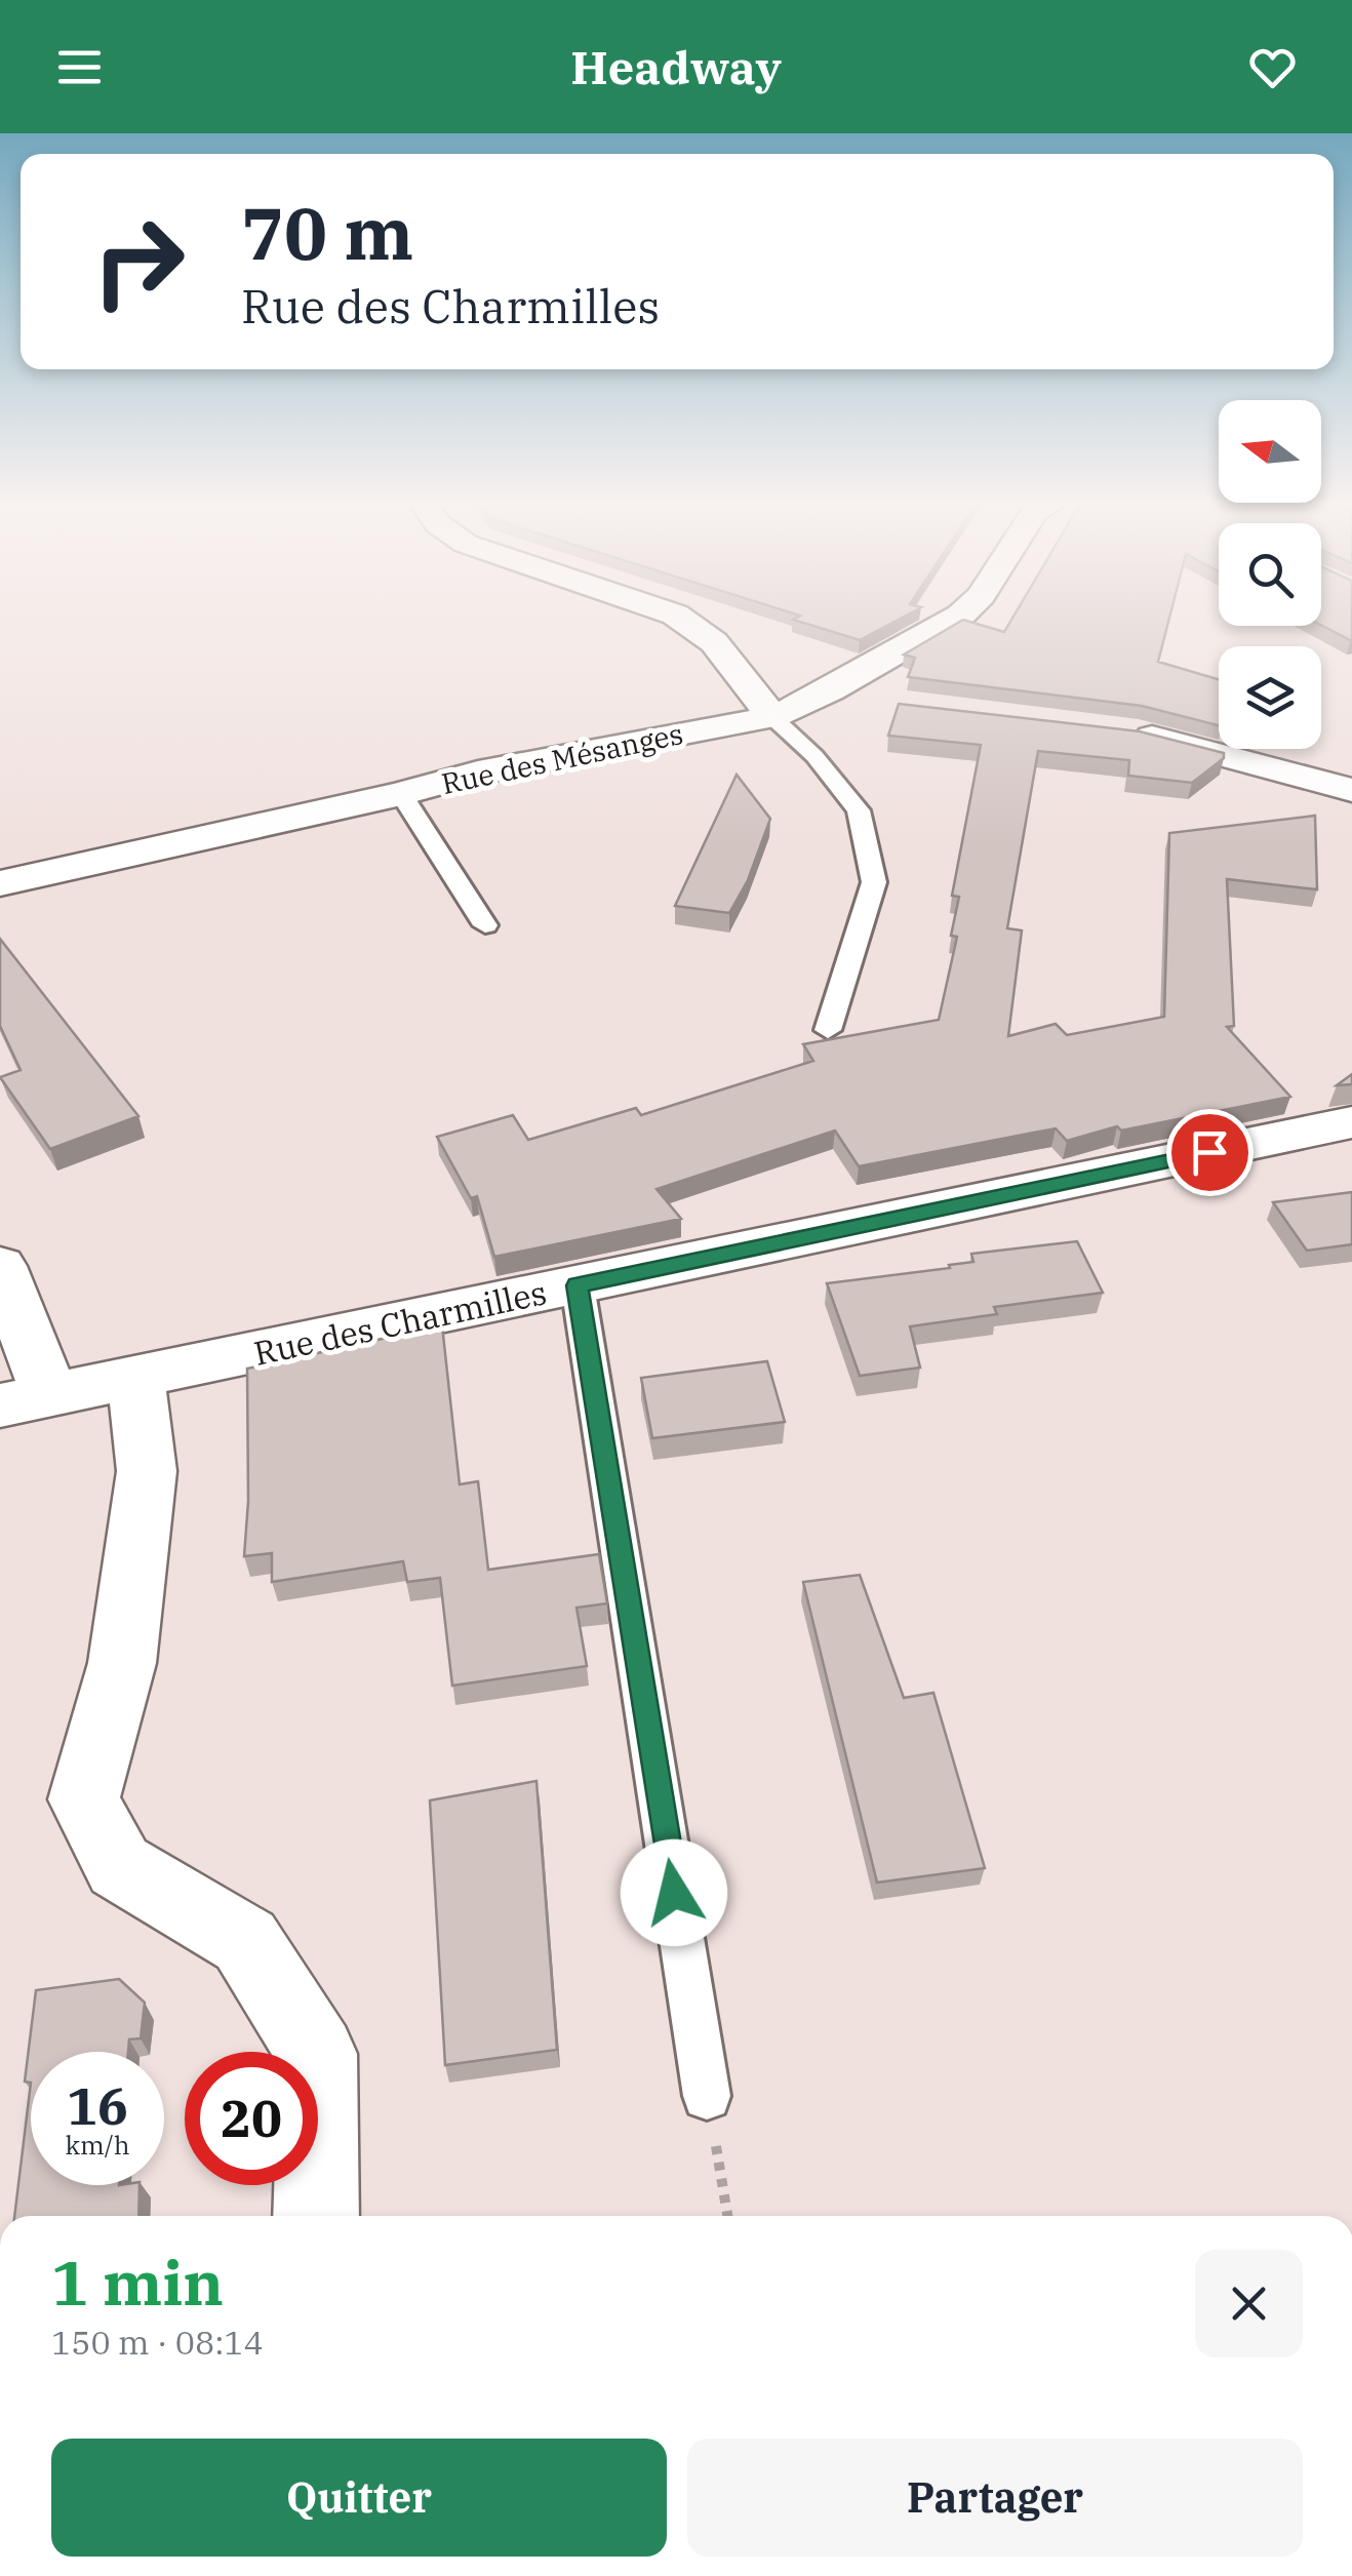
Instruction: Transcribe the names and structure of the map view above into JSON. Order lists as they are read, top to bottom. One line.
{"streets":{"street":["Rue des Mésanges","Rue des Charmilles"]},"north":"left","page":{"header":"Headway","turn":["70 m","Rue des Charmilles"],"speed":"16 km/h","limit":"20","heading":["1 min","150 m · 08:14"],"buttons":["Quitter","Partager"]}}
